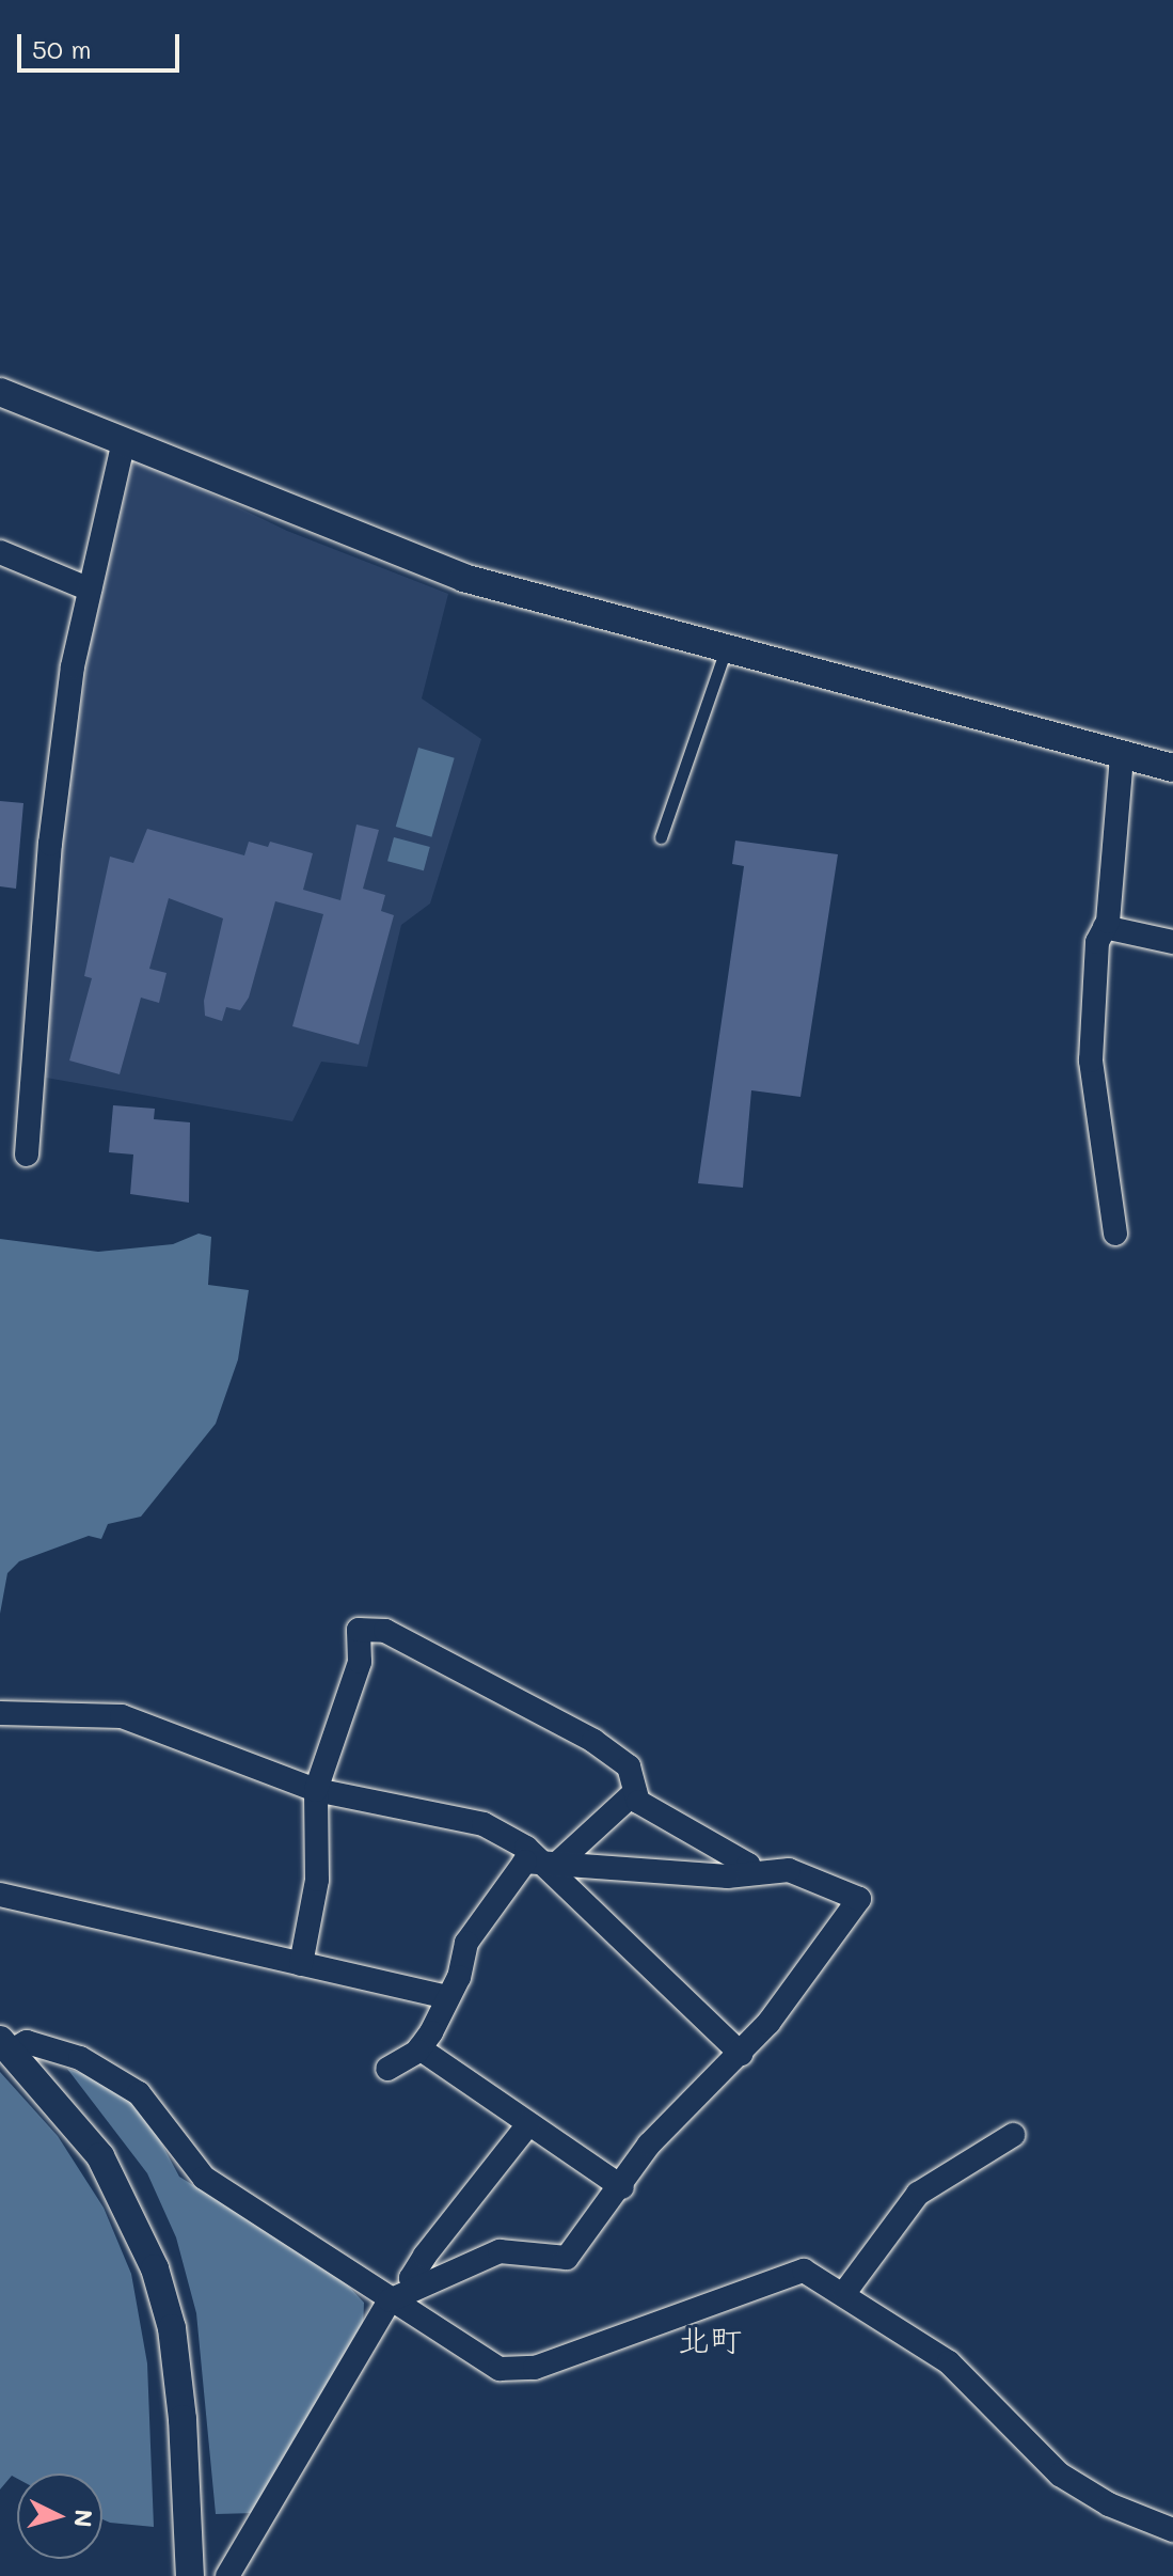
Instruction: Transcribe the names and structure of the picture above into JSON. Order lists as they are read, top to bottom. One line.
{"districts":["北町"],"scale_bar":"50 m","north":"right"}
